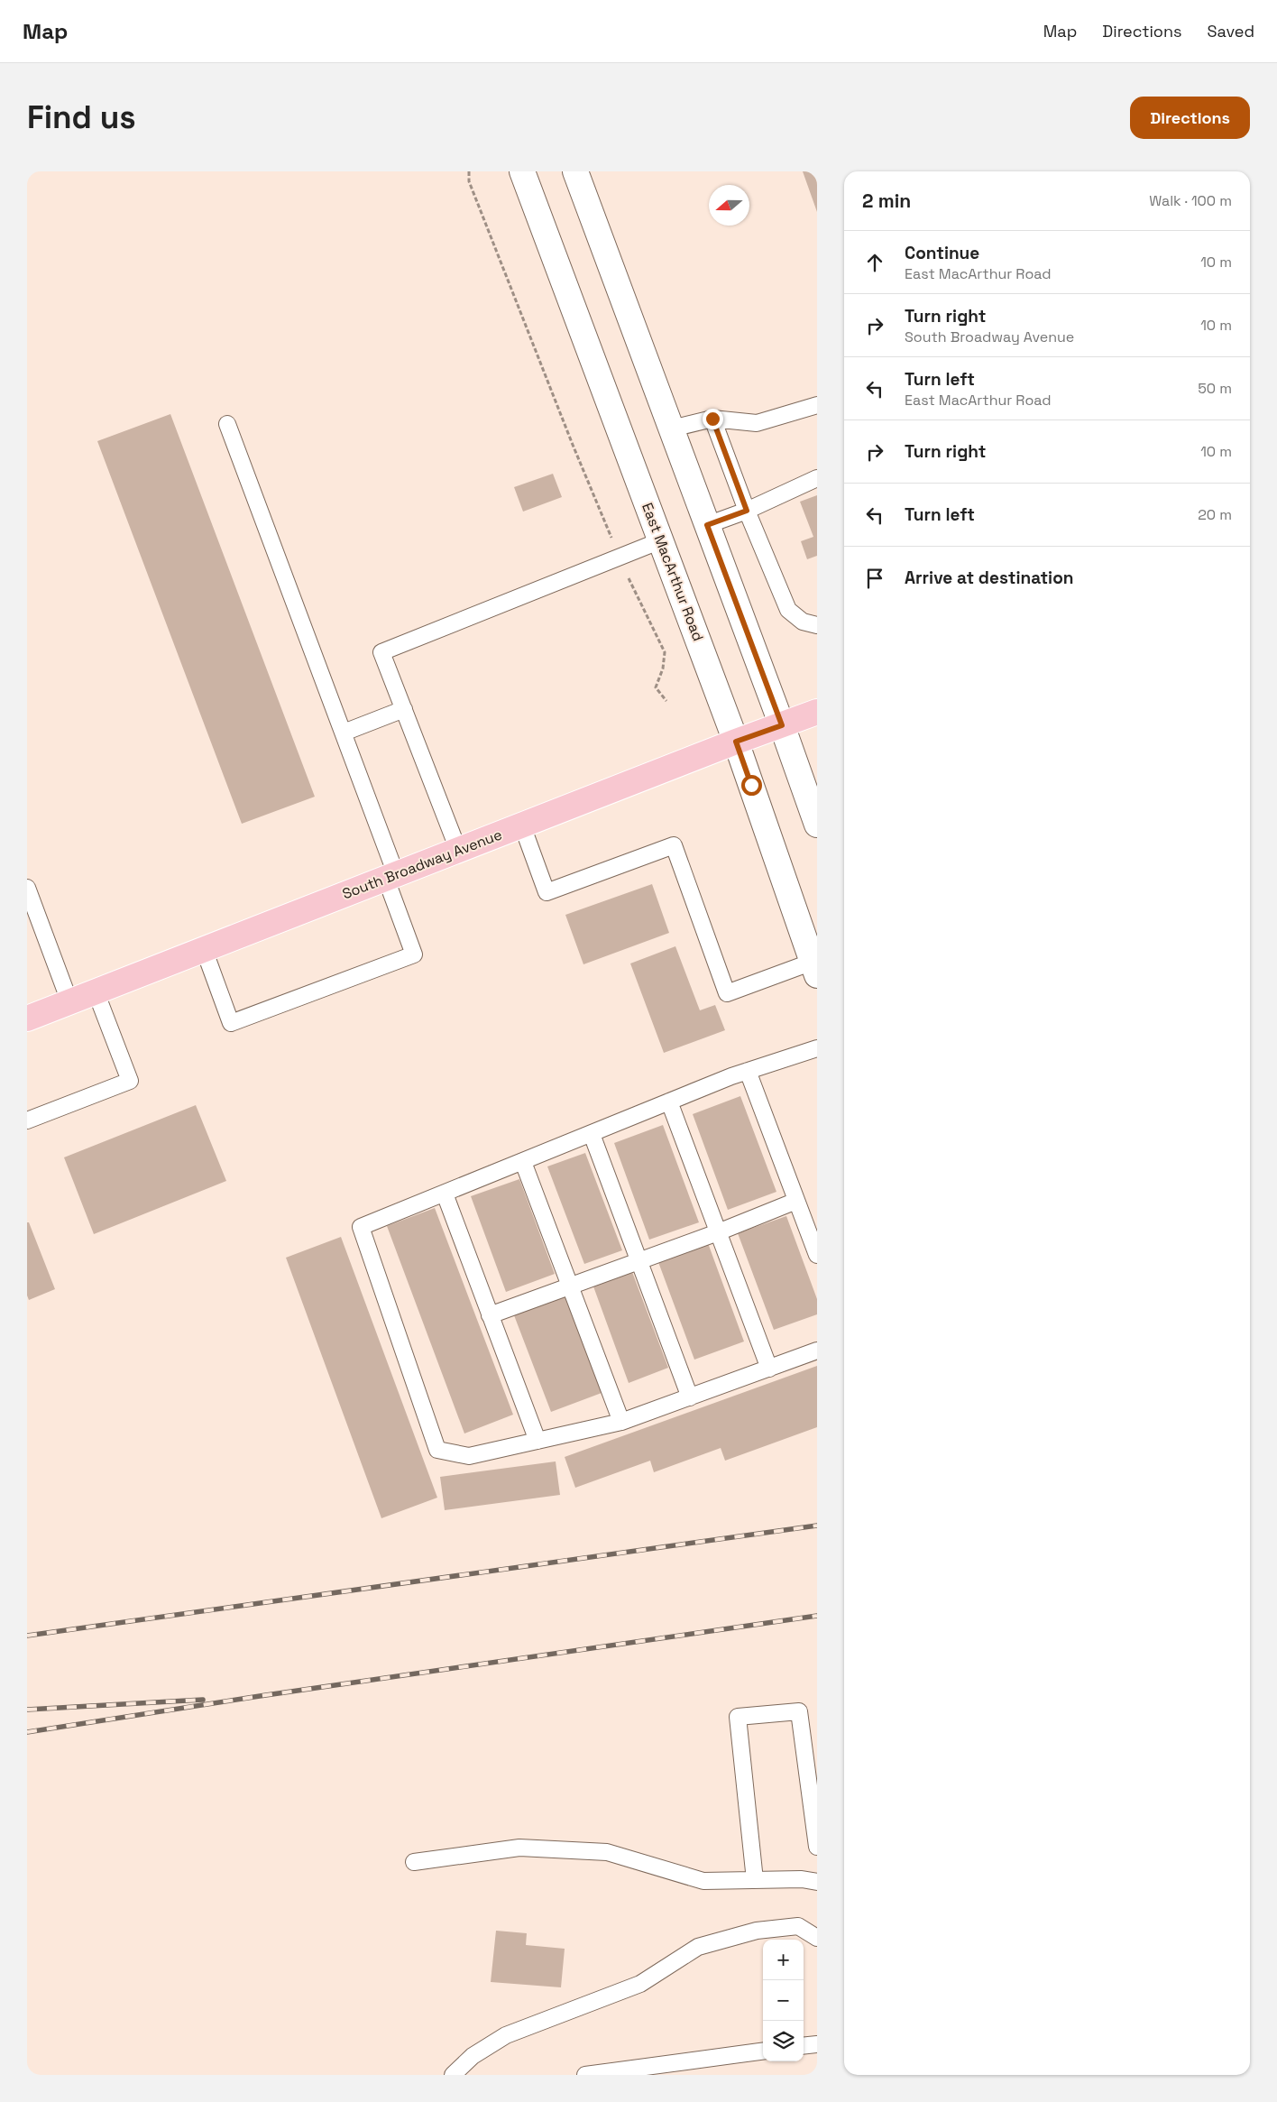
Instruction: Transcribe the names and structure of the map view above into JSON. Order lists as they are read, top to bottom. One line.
{"streets":{"main road":["South Broadway Avenue"],"street":["East MacArthur Road"]},"crossings":[["East MacArthur Road","South Broadway Avenue"]],"north":"left","page":{"header":"Map","nav":["Map","Directions","Saved"],"buttons":"Directions","title":"Find us","heading":["2 min","Walk · 100 m"],"list":[["Continue","East MacArthur Road","10 m"],["Turn right","South Broadway Avenue","10 m"],["Turn left","East MacArthur Road","50 m"],["Turn right","10 m"],["Turn left","20 m"],"Arrive at destination"],"map_buttons":["+","−"]}}
